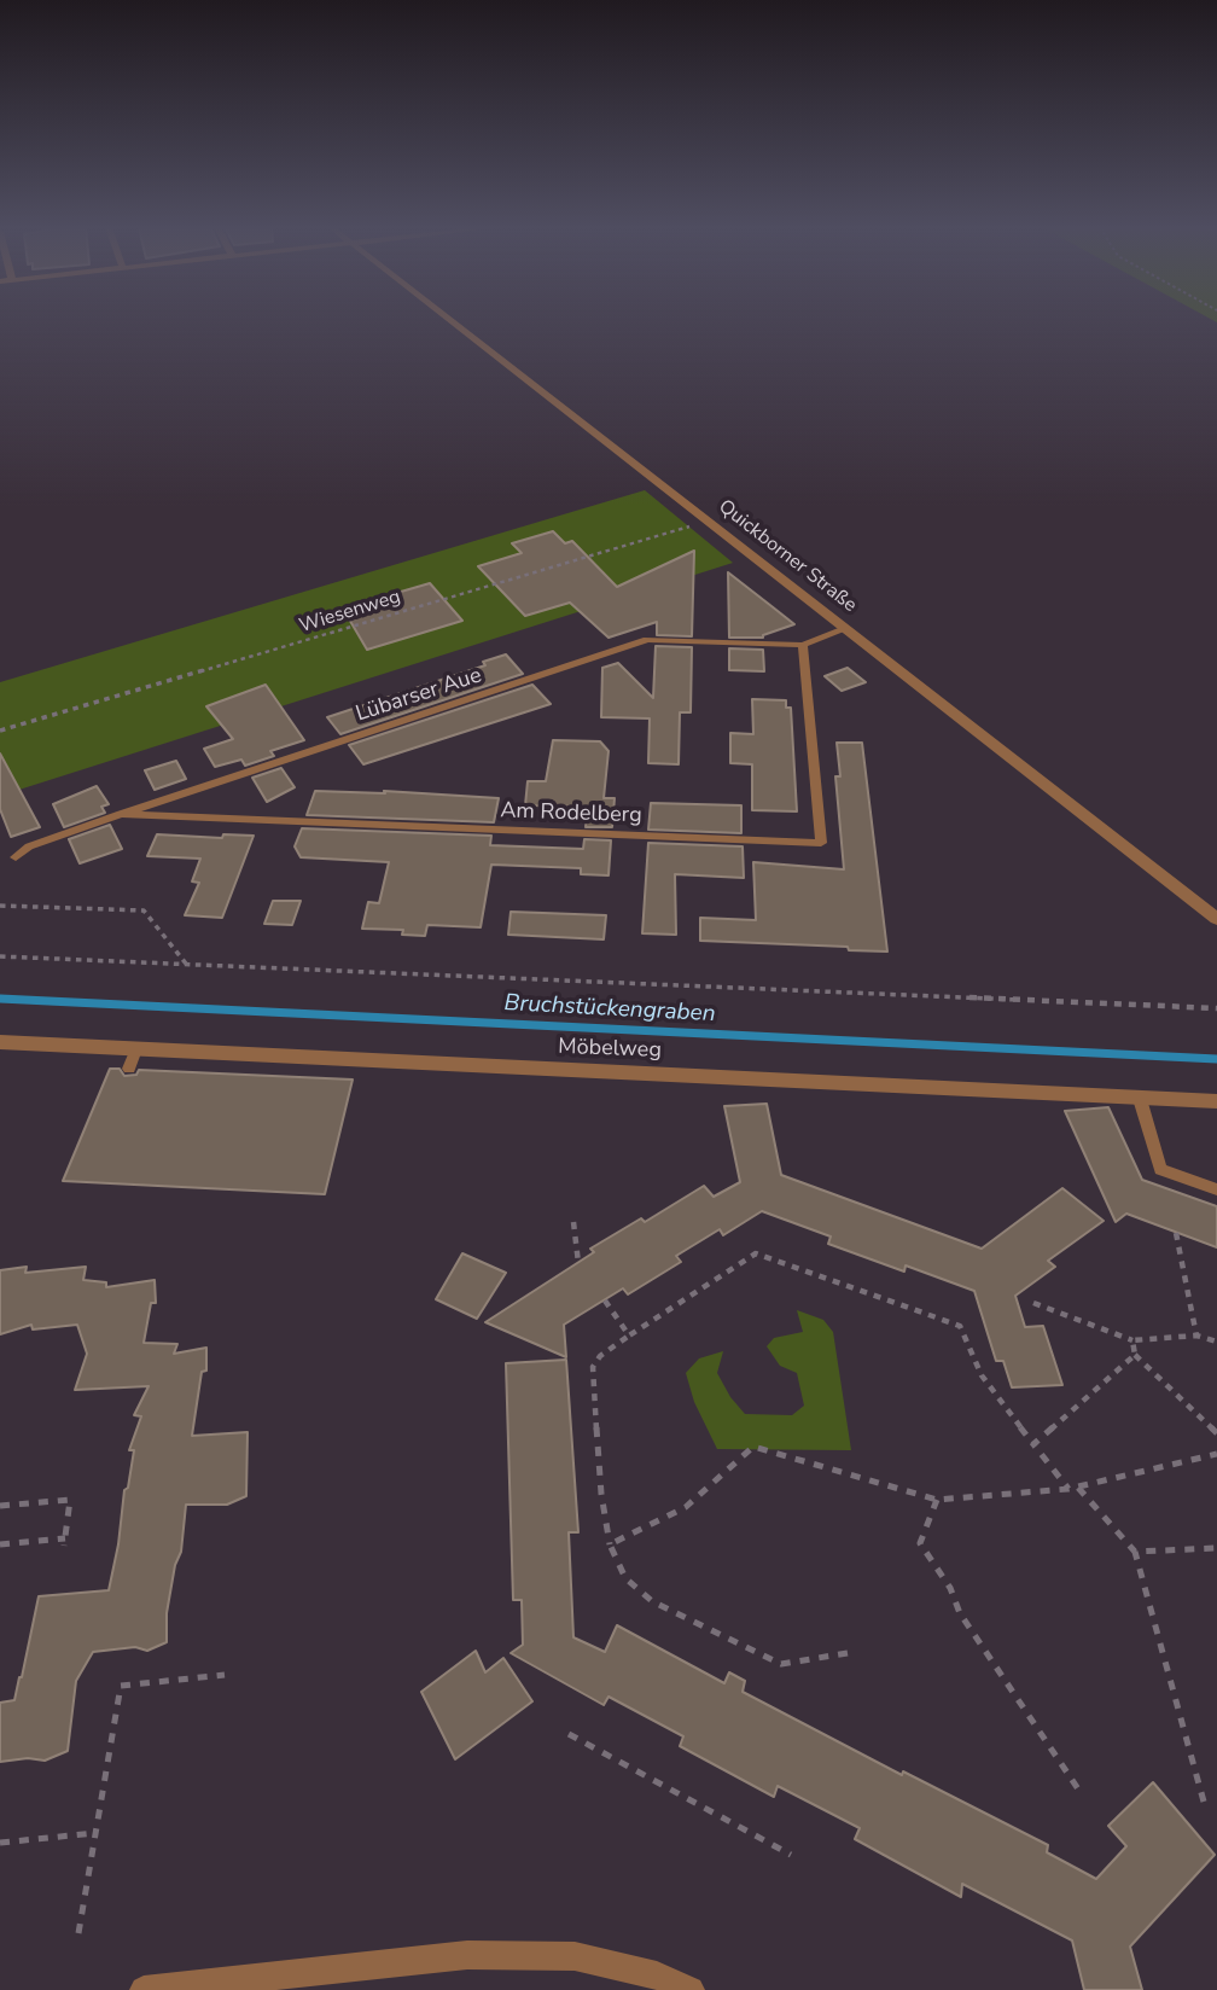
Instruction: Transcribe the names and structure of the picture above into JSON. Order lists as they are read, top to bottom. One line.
{"streets":{"street":["Quickborner Straße","Möbelweg"],"lane":["Lübarser Aue","Am Rodelberg"],"path":["Wiesenweg"]},"crossings":[["Quickborner Straße","Wiesenweg"],["Quickborner Straße","Lübarser Aue"],["Lübarser Aue","Am Rodelberg"]],"water":["Bruchstückengraben"]}
